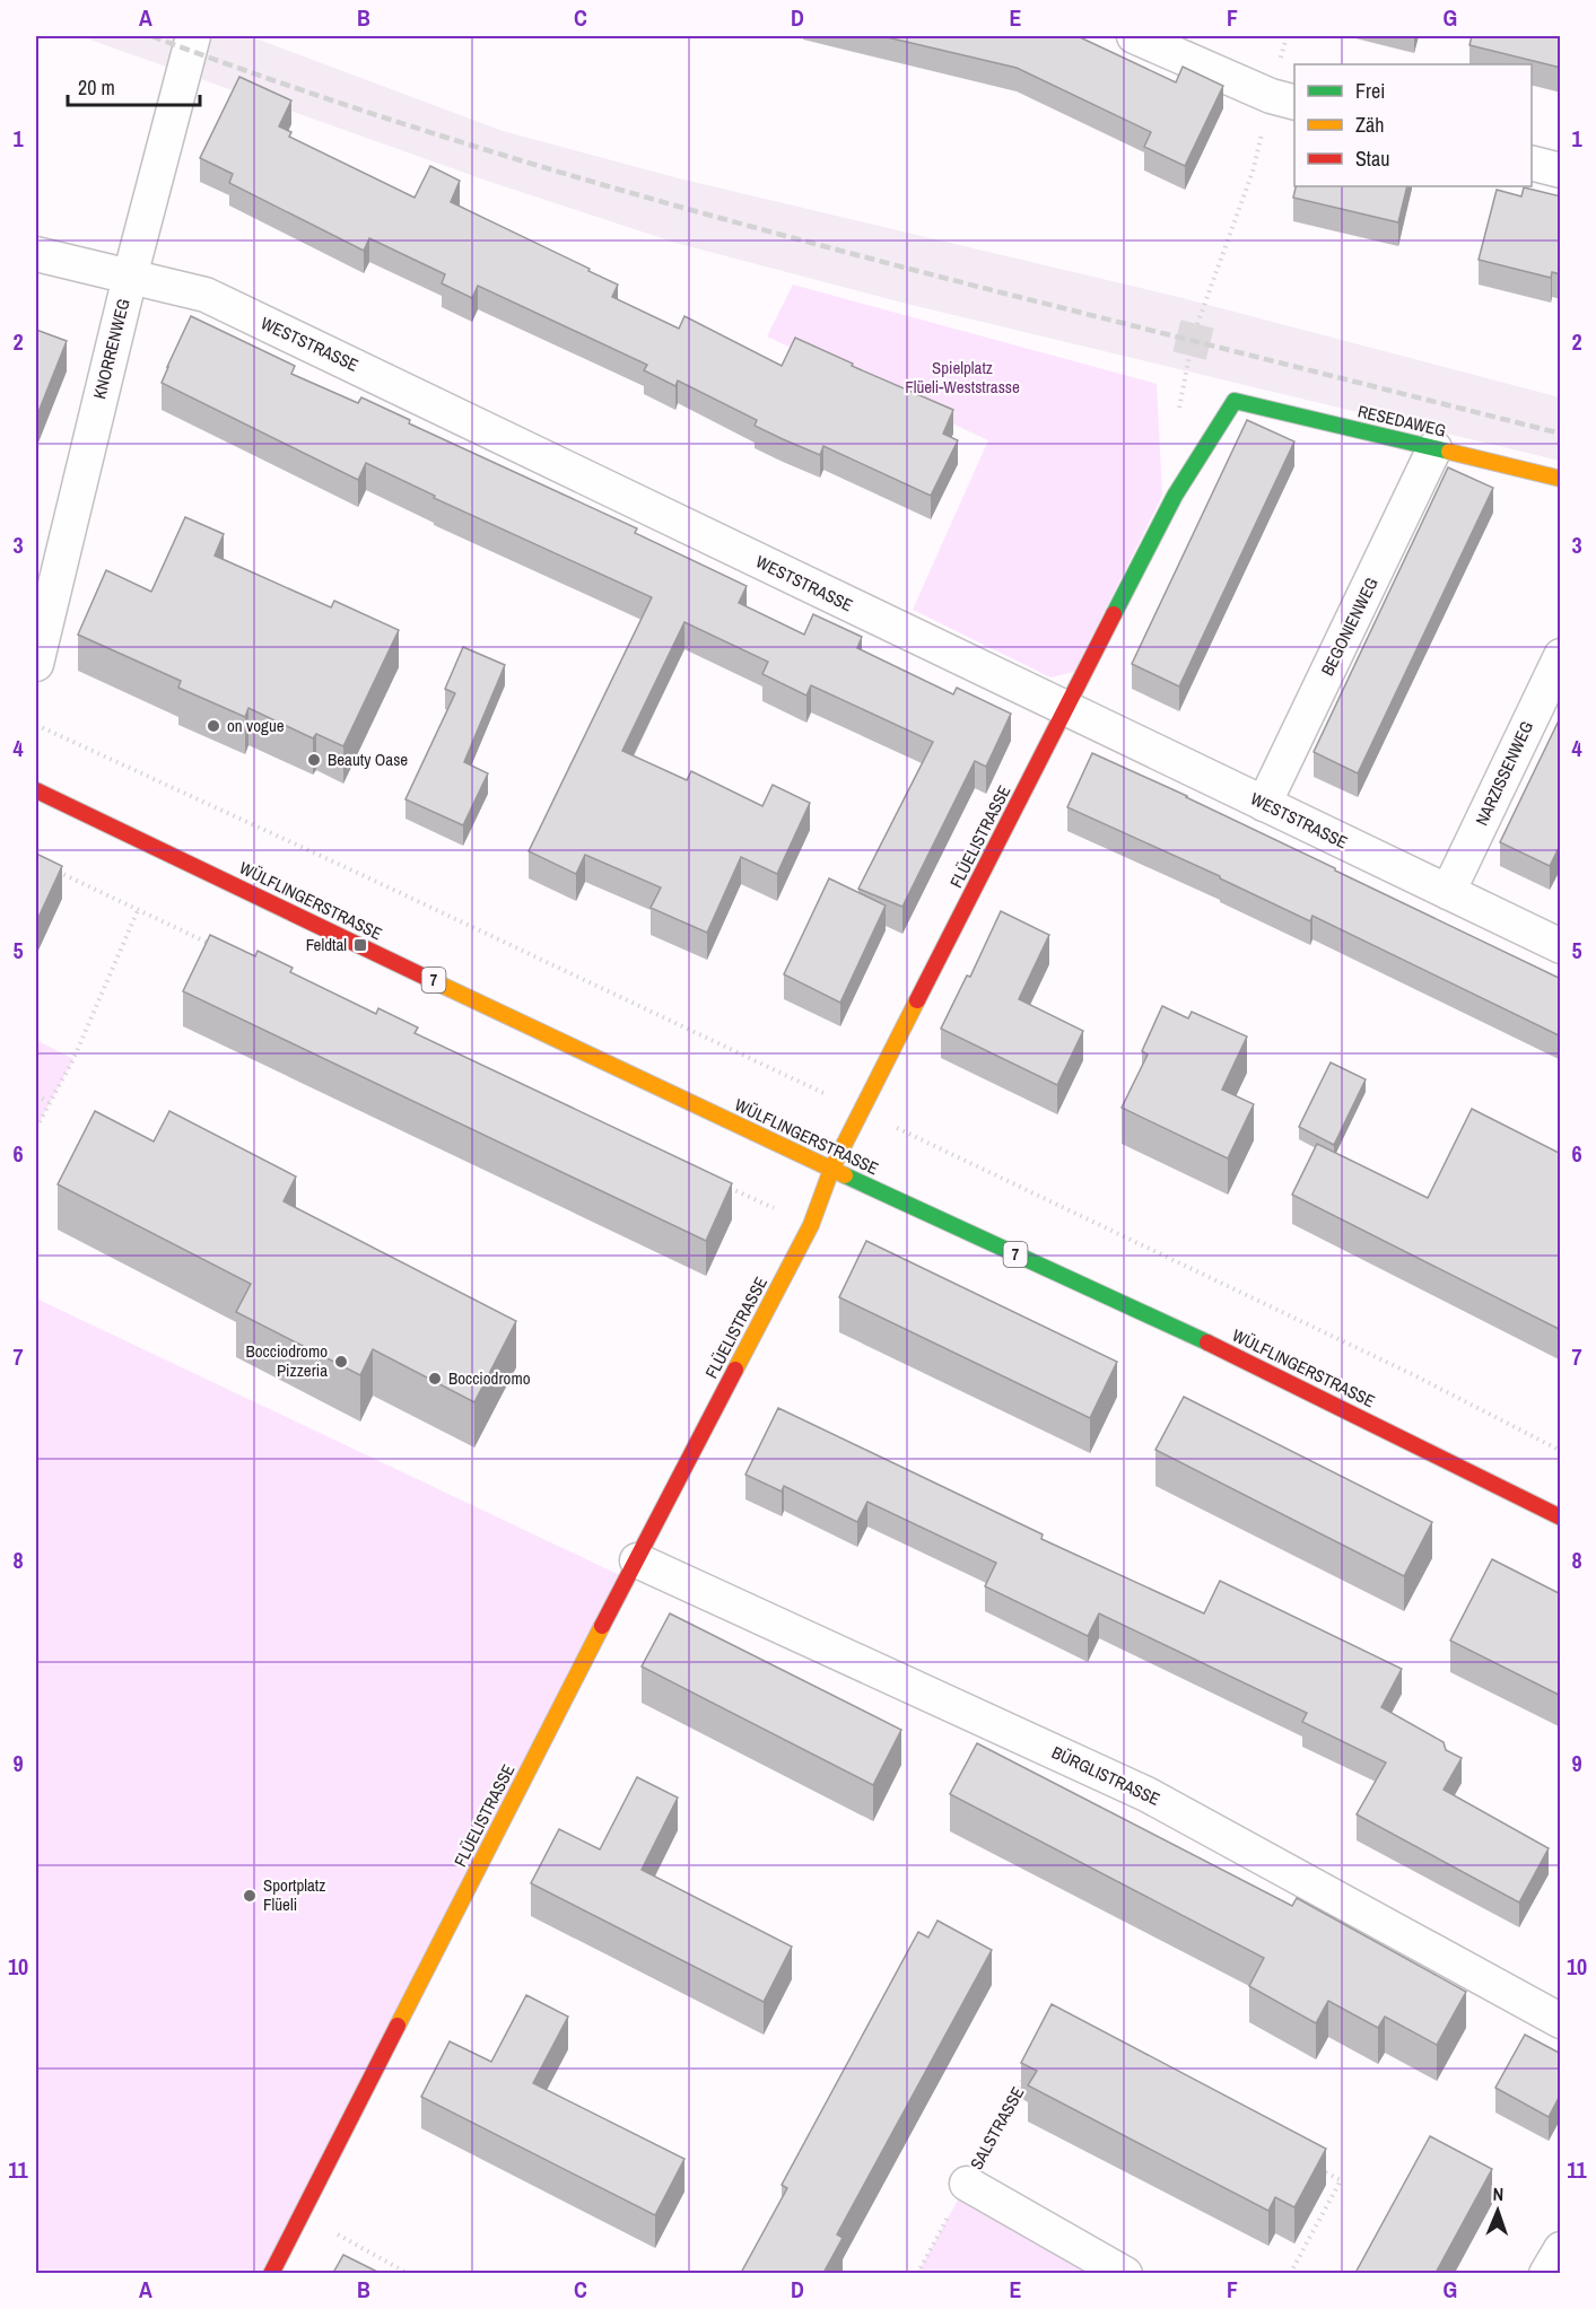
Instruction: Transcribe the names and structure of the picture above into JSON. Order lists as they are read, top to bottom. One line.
{"streets":{"street":["WESTSTRASSE","KNORRENWEG","RESEDAWEG","BEGONIENWEG","NARZISSENWEG","FLÜELISTRASSE","WÜLFLINGERSTRASSE","7","BÜRGLISTRASSE","SALSTRASSE"]},"crossings":[["WESTSTRASSE","KNORRENWEG"],["WESTSTRASSE","BEGONIENWEG"],["WESTSTRASSE","NARZISSENWEG"],["WESTSTRASSE","FLÜELISTRASSE"],["RESEDAWEG","BEGONIENWEG"],["RESEDAWEG","FLÜELISTRASSE"],["FLÜELISTRASSE","WÜLFLINGERSTRASSE"],["FLÜELISTRASSE","BÜRGLISTRASSE"]],"parks":["Spielplatz Flüeli-Weststrasse"],"places":{"other":["on vogue","Beauty Oase","Bocciodromo Pizzeria","Bocciodromo","Sportplatz Flüeli"],"transit":["Feldtal"]},"legend":["Frei","Zäh","Stau"],"scale_bar":"20 m","north":"top","grid":{"columns":["A","B","C","D","E","F","G"],"rows":["1","2","3","4","5","6","7","8","9","10","11"]}}
